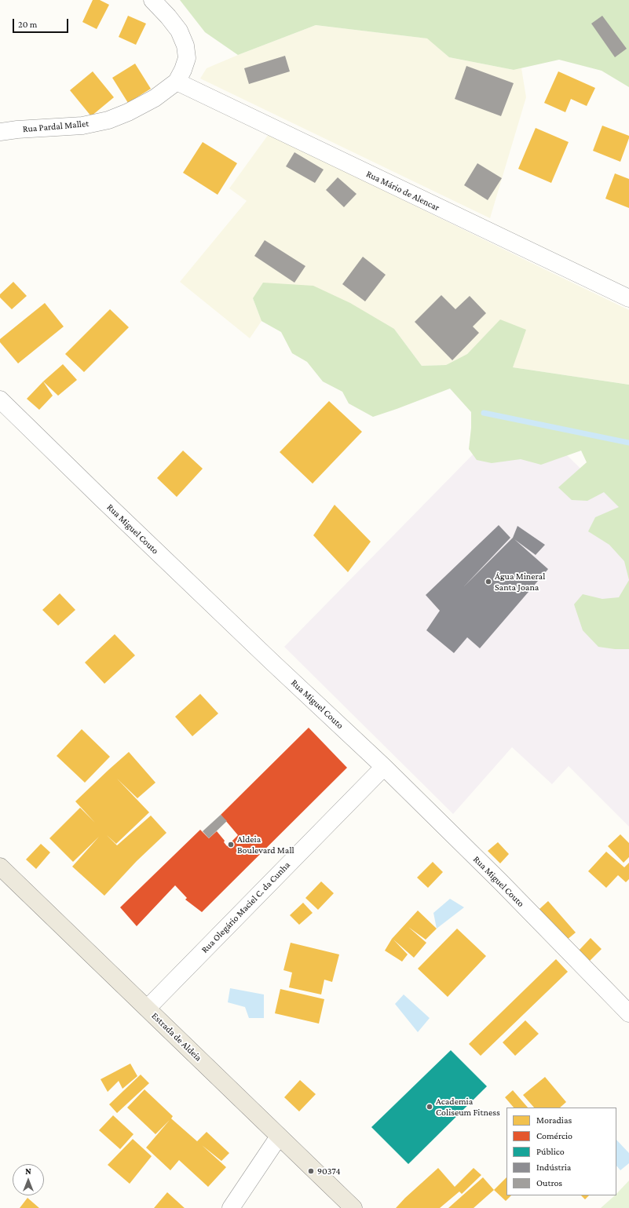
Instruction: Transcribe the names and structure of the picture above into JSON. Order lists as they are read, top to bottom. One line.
{"streets":{"main road":["Estrada de Aldeia"],"street":["Rua Pardal Mallet","Rua Mário de Alencar","Rua Miguel Couto","Rua Olegário Maciel C. da Cunha"]},"crossings":[["Rua Pardal Mallet","Rua Mário de Alencar"],["Rua Miguel Couto","Rua Olegário Maciel C. da Cunha"],["Rua Olegário Maciel C. da Cunha","Estrada de Aldeia"]],"places":["Água Mineral Santa Joana","Aldeia Boulevard Mall","Academia Coliseum Fitness","90374"],"legend":["Moradias","Comércio","Público","Indústria","Outros"],"scale_bar":"20 m","north":"top"}
